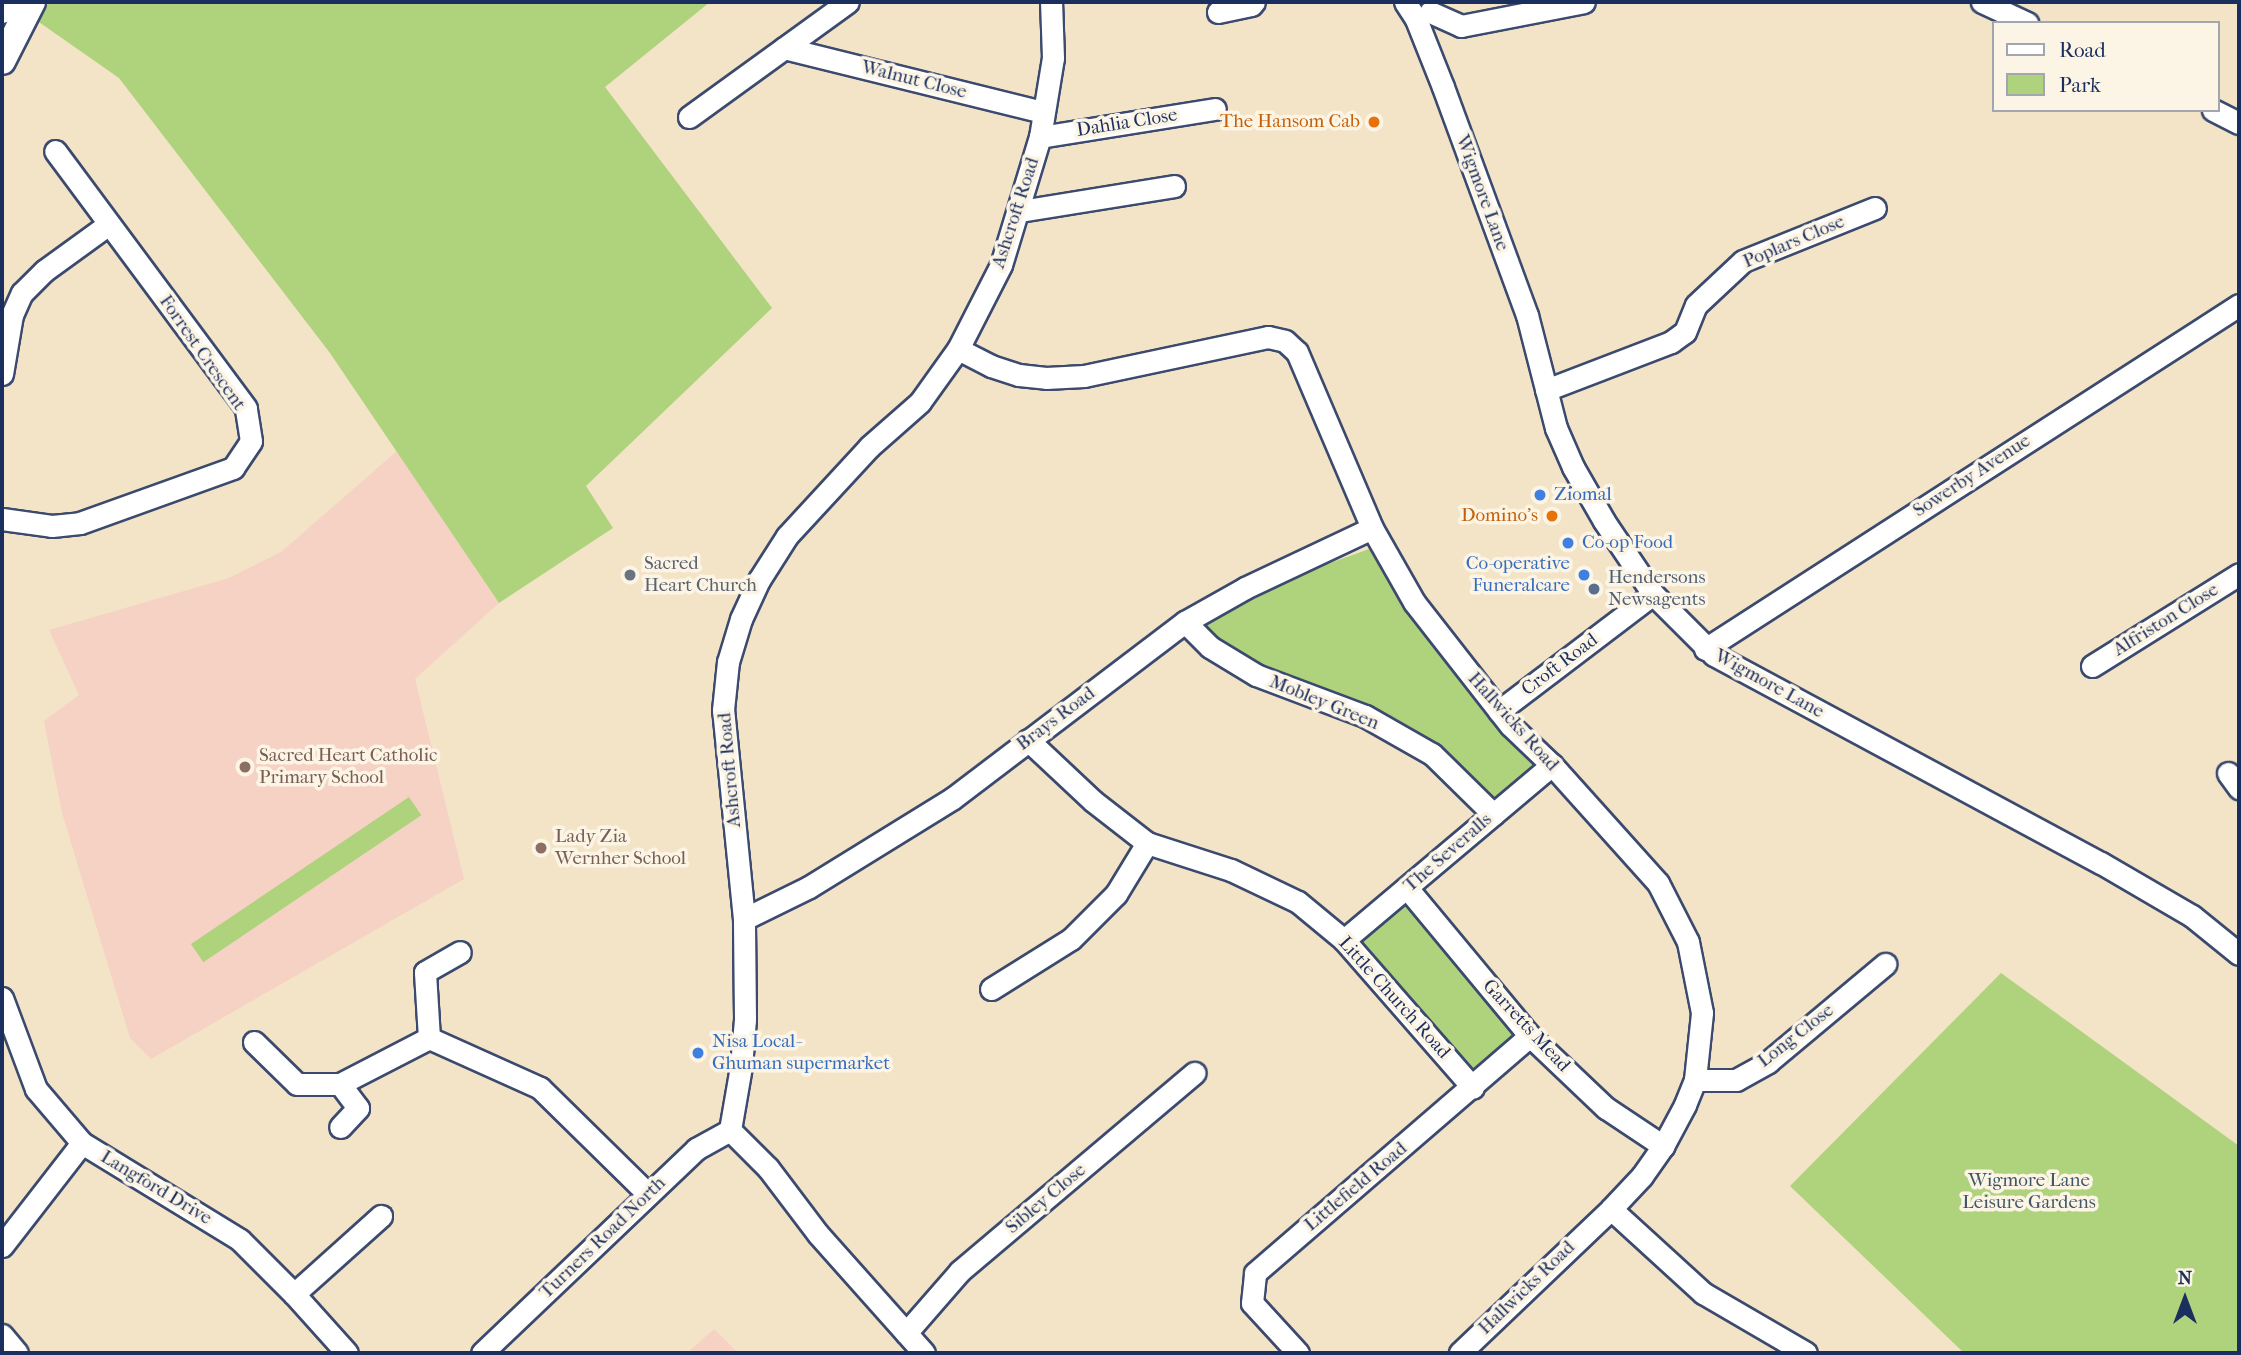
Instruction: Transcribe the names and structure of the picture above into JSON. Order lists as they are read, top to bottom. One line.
{"streets":{"street":["Walnut Close","Dahlia Close","Wigmore Lane","Ashcroft Road","Poplars Close","Forrest Crescent","Sowerby Avenue","Alfriston Close","Croft Road","Mobley Green","Brays Road","Hallwicks Road","The Severalls","Little Church Road","Garretts Mead","Long Close","Littlefield Road","Langford Drive","Sibley Close","Turners Road North"]},"crossings":[["Walnut Close","Ashcroft Road"],["Dahlia Close","Ashcroft Road"],["Wigmore Lane","Poplars Close"],["Wigmore Lane","Sowerby Avenue"],["Wigmore Lane","Croft Road"],["Ashcroft Road","Brays Road"],["Ashcroft Road","Hallwicks Road"],["Ashcroft Road","Turners Road North"],["Croft Road","Hallwicks Road"],["Mobley Green","Brays Road"],["Mobley Green","The Severalls"],["Brays Road","Hallwicks Road"],["Brays Road","Little Church Road"],["Hallwicks Road","The Severalls"],["Hallwicks Road","Garretts Mead"],["Hallwicks Road","Long Close"],["The Severalls","Little Church Road"],["The Severalls","Garretts Mead"],["Little Church Road","Littlefield Road"],["Garretts Mead","Littlefield Road"]],"parks":["Wigmore Lane Leisure Gardens"],"places":["The Hansom Cab","Ziomal","Domino's","Co-op Food","Sacred Heart Church","Co-operative Funeralcare","Hendersons Newsagents","Sacred Heart Catholic Primary School","Lady Zia Wernher School","Nisa Local- Ghuman supermarket"],"legend":["Road","Park"],"north":"top"}
